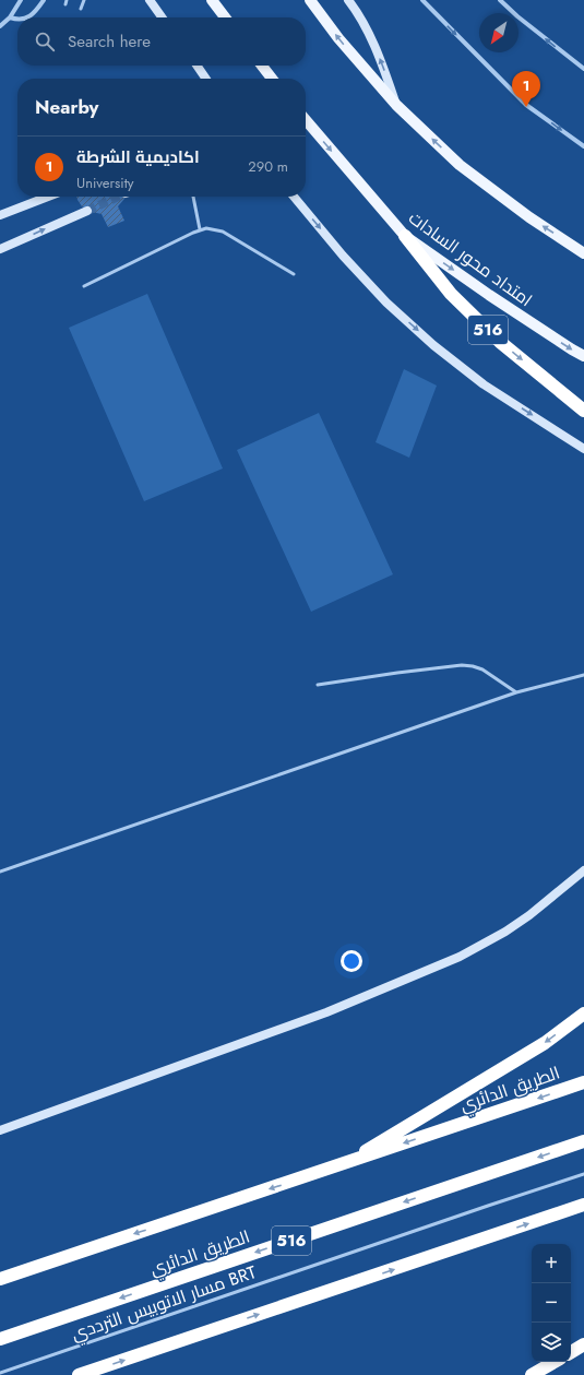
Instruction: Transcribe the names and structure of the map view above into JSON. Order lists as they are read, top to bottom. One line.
{"streets":{"highway":["516","الطريق الدائري"],"main road":["امتداد محور السادات"],"lane":["مسار الاتوبيس الترددي BRT"]},"crossings":[["امتداد محور السادات","516"]],"north":"bottom left","page":{"search":"Search here","pins":"1","heading":"Nearby","list":[{"mark":"1","name":"اكاديمية الشرطة","note":"University","value":"290 m"}],"map_buttons":["+","−"]}}
